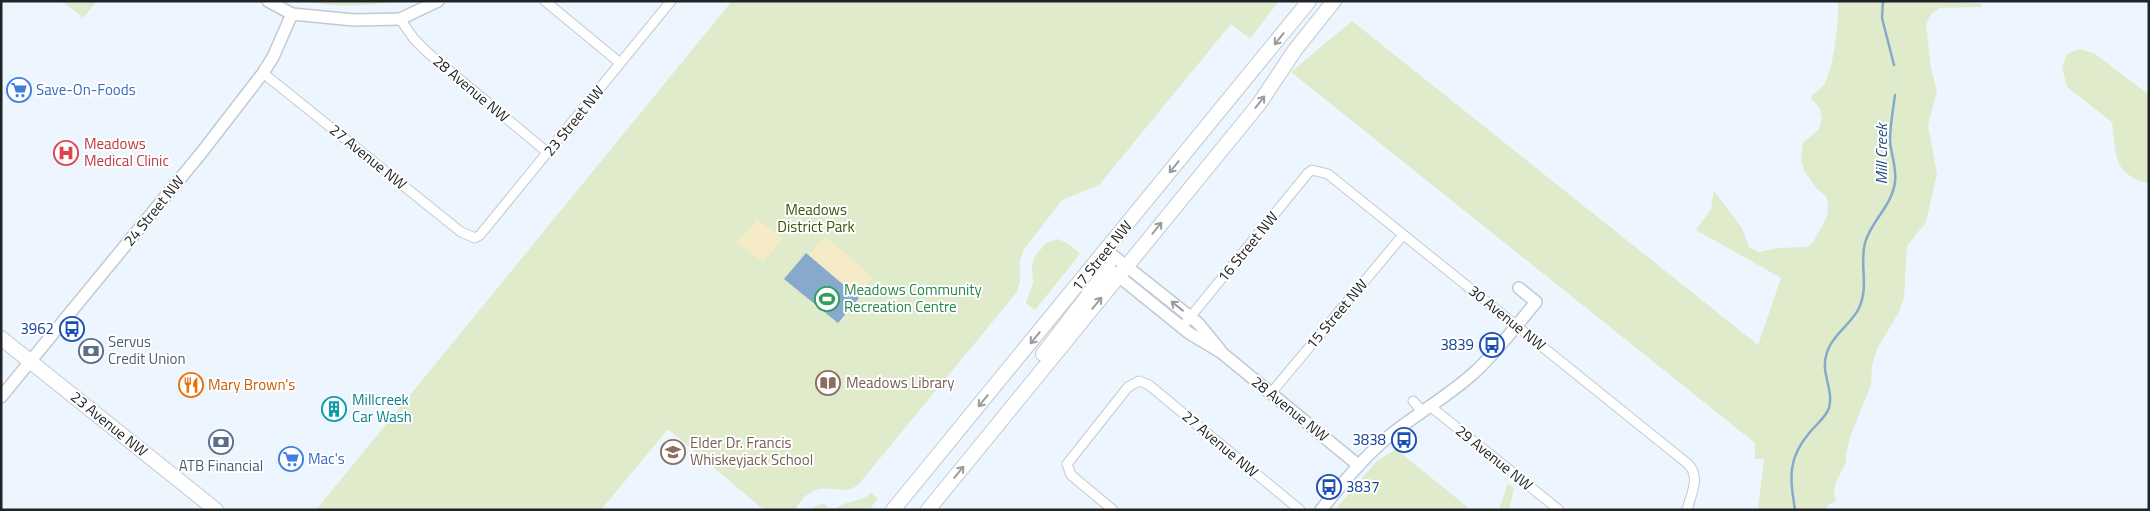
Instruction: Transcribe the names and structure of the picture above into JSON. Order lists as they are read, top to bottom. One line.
{"streets":{"main road":["17 Street NW","23 Avenue NW"],"street":["28 Avenue NW","23 Street NW","27 Avenue NW","24 Street NW","16 Street NW","15 Street NW","30 Avenue NW","29 Avenue NW"]},"crossings":[["28 Avenue NW","23 Street NW"],["28 Avenue NW","16 Street NW"],["28 Avenue NW","17 Street NW"],["28 Avenue NW","15 Street NW"],["23 Street NW","27 Avenue NW"],["27 Avenue NW","24 Street NW"],["24 Street NW","23 Avenue NW"],["16 Street NW","30 Avenue NW"],["15 Street NW","30 Avenue NW"]],"water":["Mill Creek"],"parks":["Meadows District Park"],"places":{"supermarket":["Save-On-Foods","Mac's"],"hospital":["Meadows Medical Clinic"],"sports":["Meadows Community Recreation Centre"],"bus stop":["3962","3839","3838","3837"],"bank":["Servus Credit Union","ATB Financial"],"library":["Meadows Library"],"restaurant":["Mary Brown's"],"building":["Millcreek Car Wash"],"school or university":["Elder Dr. Francis Whiskeyjack School"]}}
